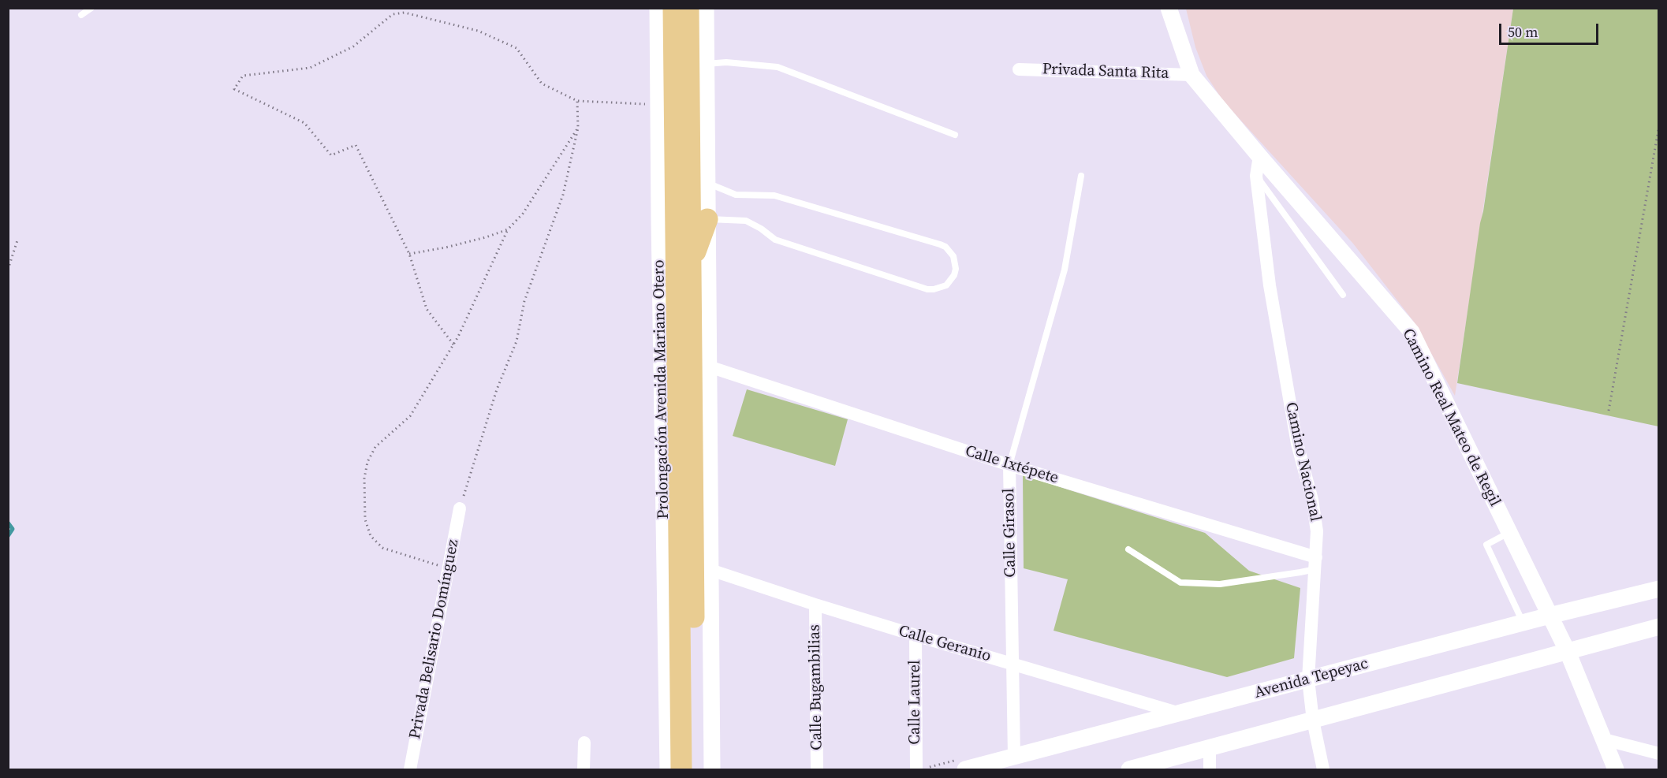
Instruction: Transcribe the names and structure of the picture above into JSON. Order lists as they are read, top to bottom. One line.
{"streets":{"main road":["Prolongación Avenida Mariano Otero"],"street":["Privada Santa Rita","Camino Real Mateo de Regil","Camino Nacional","Calle Ixtépete","Calle Girasol","Privada Belisario Domínguez","Calle Geranio","Avenida Tepeyac","Calle Bugambilias","Calle Laurel"]},"crossings":[["Privada Santa Rita","Camino Real Mateo de Regil"],["Camino Real Mateo de Regil","Camino Nacional"],["Camino Real Mateo de Regil","Avenida Tepeyac"],["Camino Nacional","Calle Ixtépete"],["Camino Nacional","Avenida Tepeyac"],["Calle Ixtépete","Calle Girasol"],["Calle Girasol","Calle Geranio"],["Calle Girasol","Avenida Tepeyac"],["Calle Geranio","Avenida Tepeyac"],["Calle Geranio","Calle Bugambilias"],["Calle Geranio","Calle Laurel"]],"scale_bar":"50 m"}
